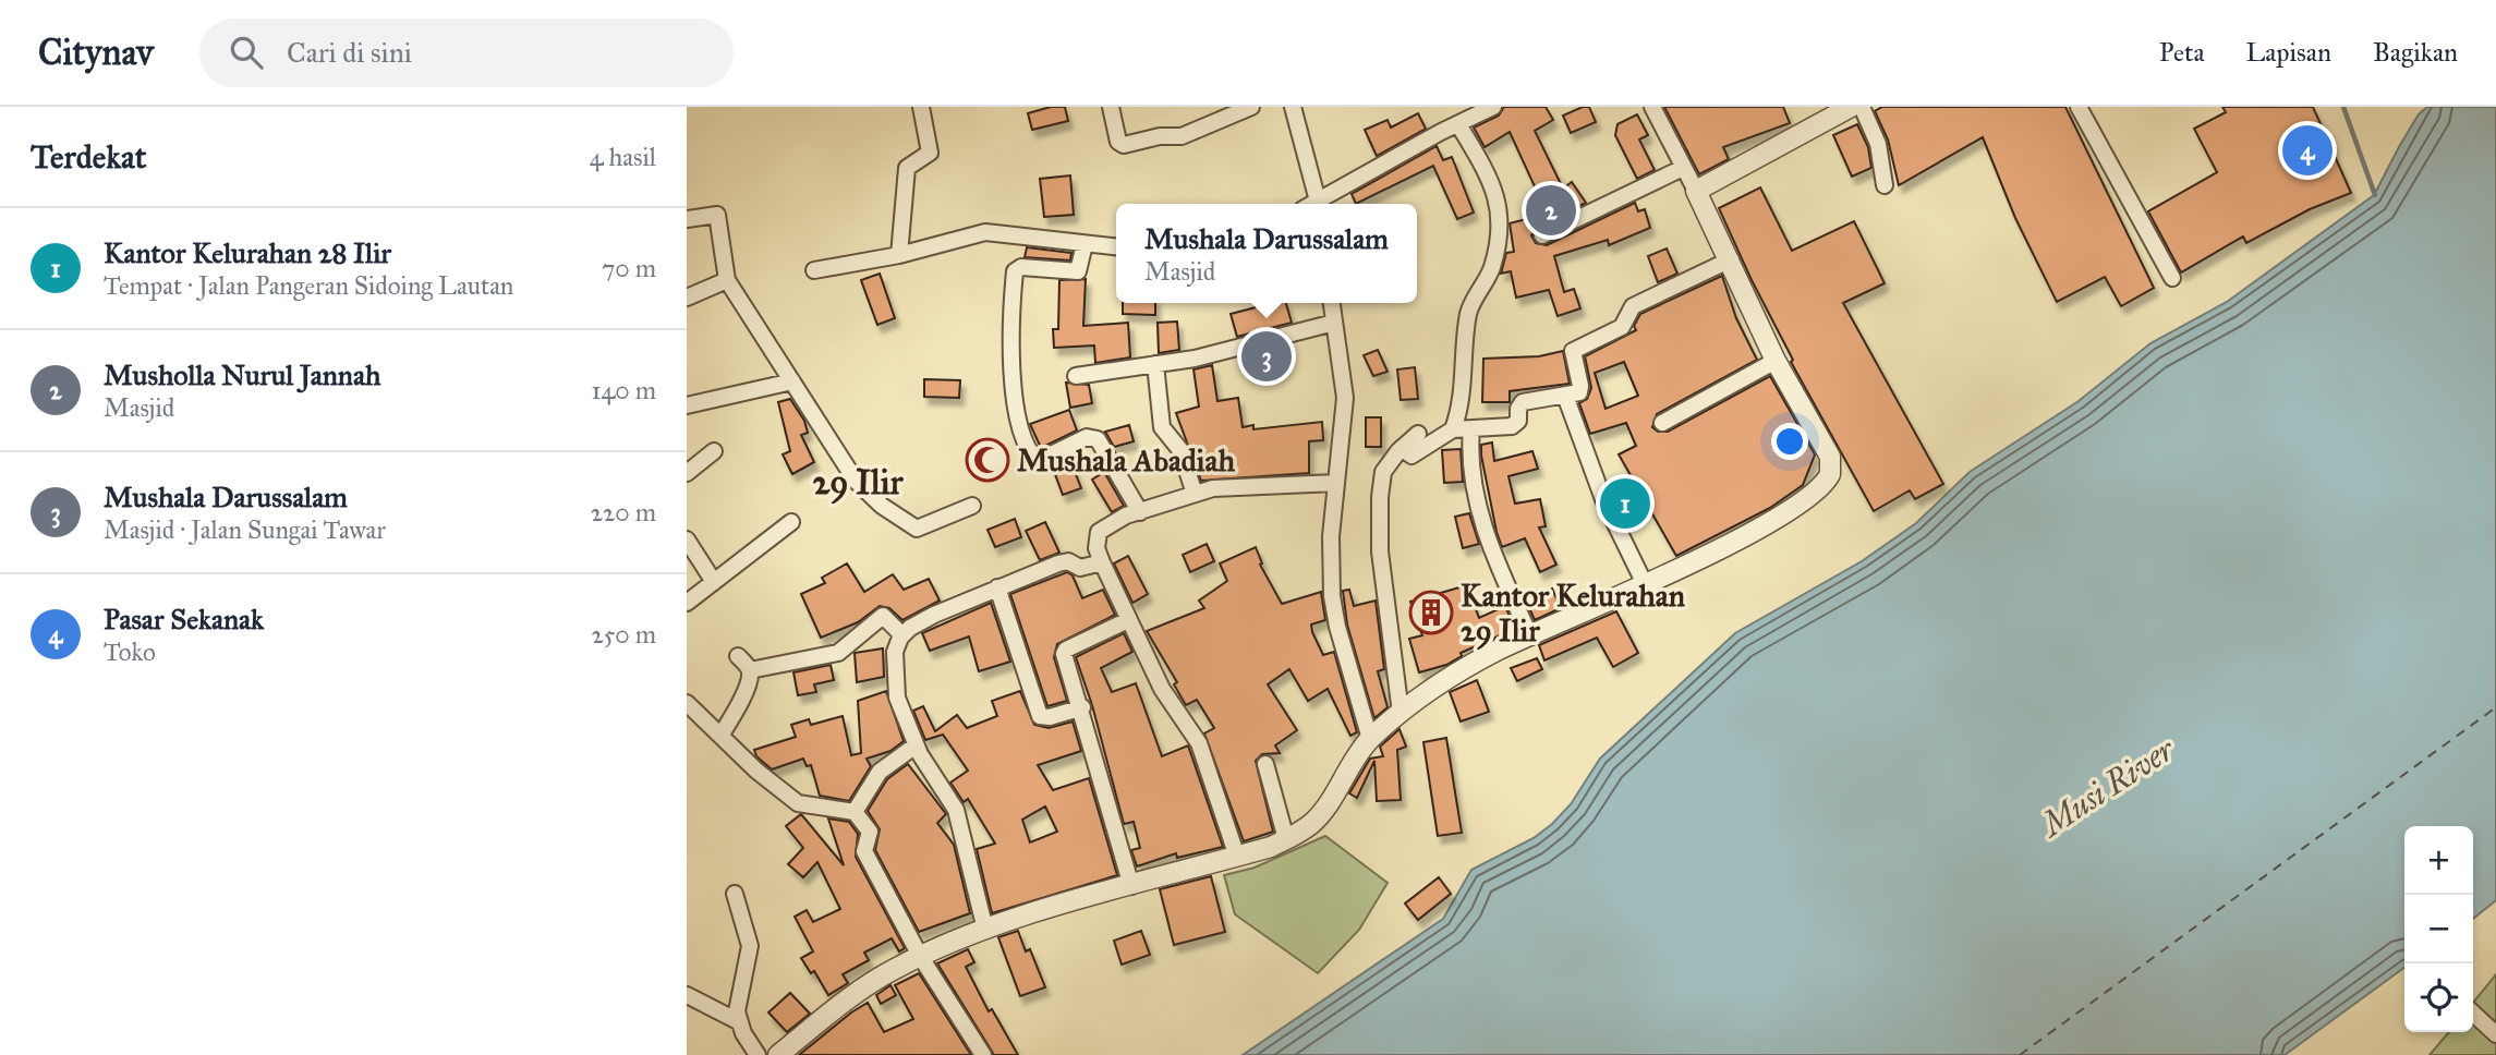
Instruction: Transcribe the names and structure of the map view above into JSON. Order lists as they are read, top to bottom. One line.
{"districts":["29 Ilir"],"water":["Musi River"],"places":{"mosque":["Mushala Abadiah"],"building":["Kantor Kelurahan 29 Ilir"]},"page":{"header":"Citynav","search":"Cari di sini","nav":["Peta","Lapisan","Bagikan"],"heading":["Terdekat","4 hasil"],"pins":["4","2","3","1"],"popup":["Mushala Darussalam","Masjid"],"list":[{"mark":"1","name":"Kantor Kelurahan 28 Ilir","note":"Tempat · Jalan Pangeran Sidoing Lautan","value":"70 m"},{"mark":"2","name":"Musholla Nurul Jannah","note":"Masjid","value":"140 m"},{"mark":"3","name":"Mushala Darussalam","note":"Masjid · Jalan Sungai Tawar","value":"220 m"},{"mark":"4","name":"Pasar Sekanak","note":"Toko","value":"250 m"}],"map_buttons":["+","−"]}}
